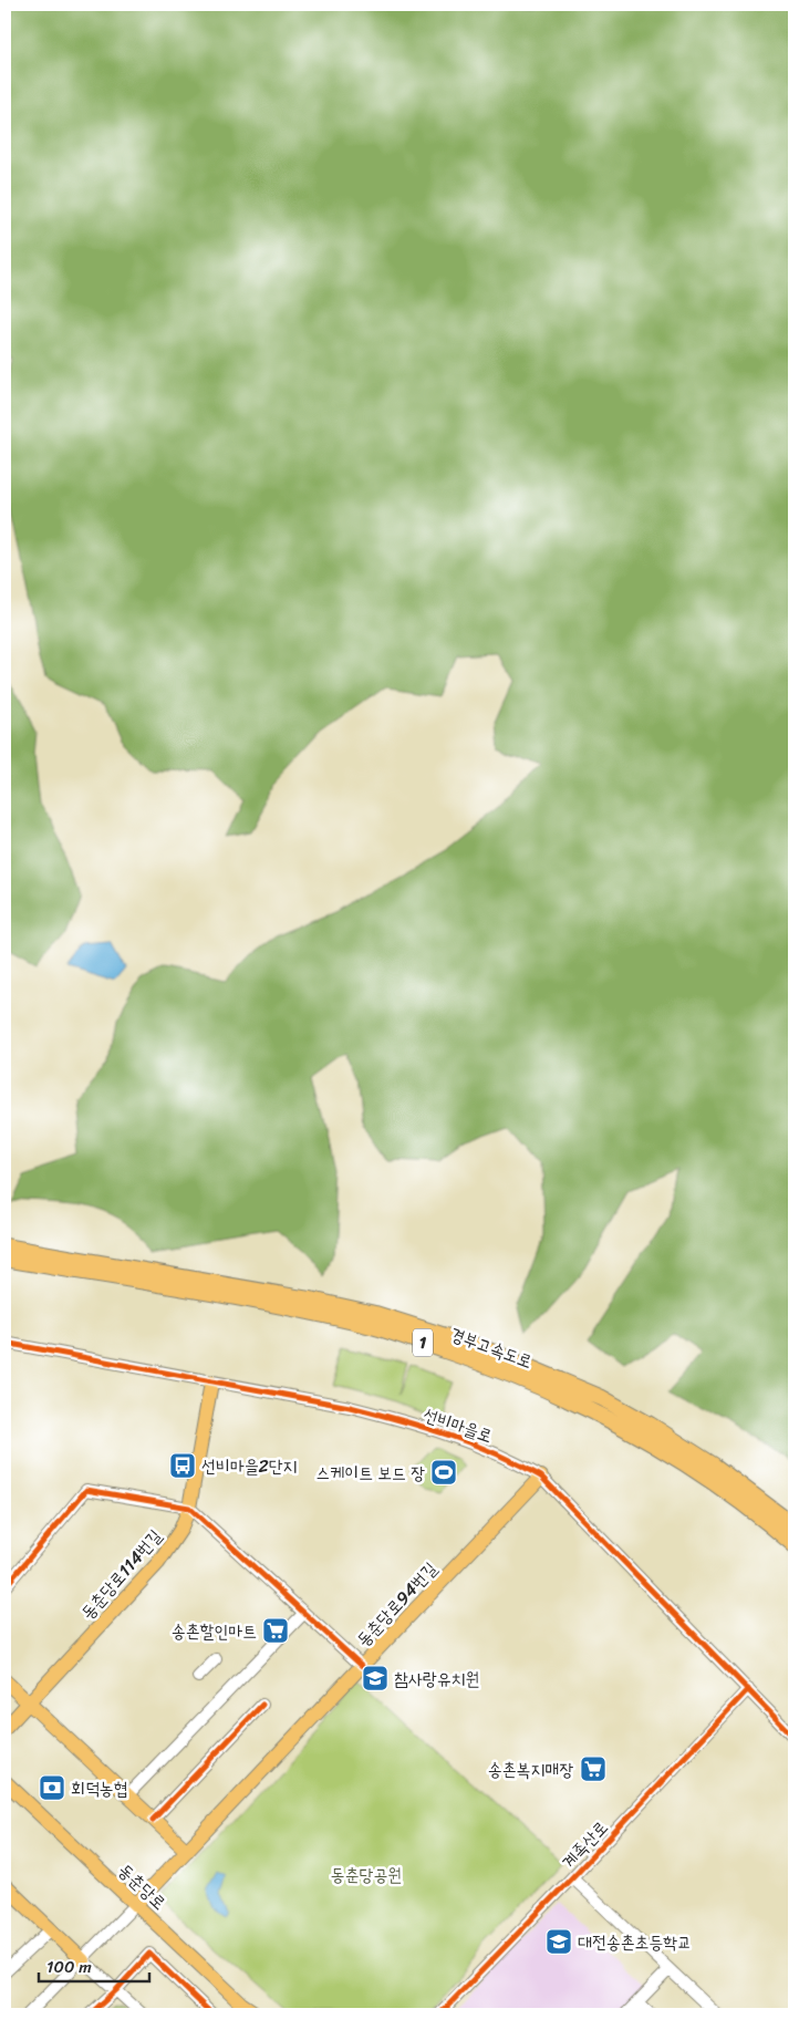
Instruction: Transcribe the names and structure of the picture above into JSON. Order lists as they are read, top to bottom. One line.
{"streets":{"highway":["1","경부고속도로"],"main road":["동춘당로114번길","동춘당로94번길","동춘당로"],"street":["선비마을로","계족산로"]},"crossings":[["선비마을로","동춘당로114번길"],["선비마을로","동춘당로94번길"],["선비마을로","계족산로"],["동춘당로94번길","동춘당로"]],"parks":["동춘당공원"],"places":{"bus stop":["선비마을2단지"],"sports":["스케이트 보드 장"],"supermarket":["송촌할인마트","송촌복지매장"],"school or university":["참사랑유치원","대전송촌초등학교"],"bank":["회덕농협"]},"scale_bar":"100 m"}
